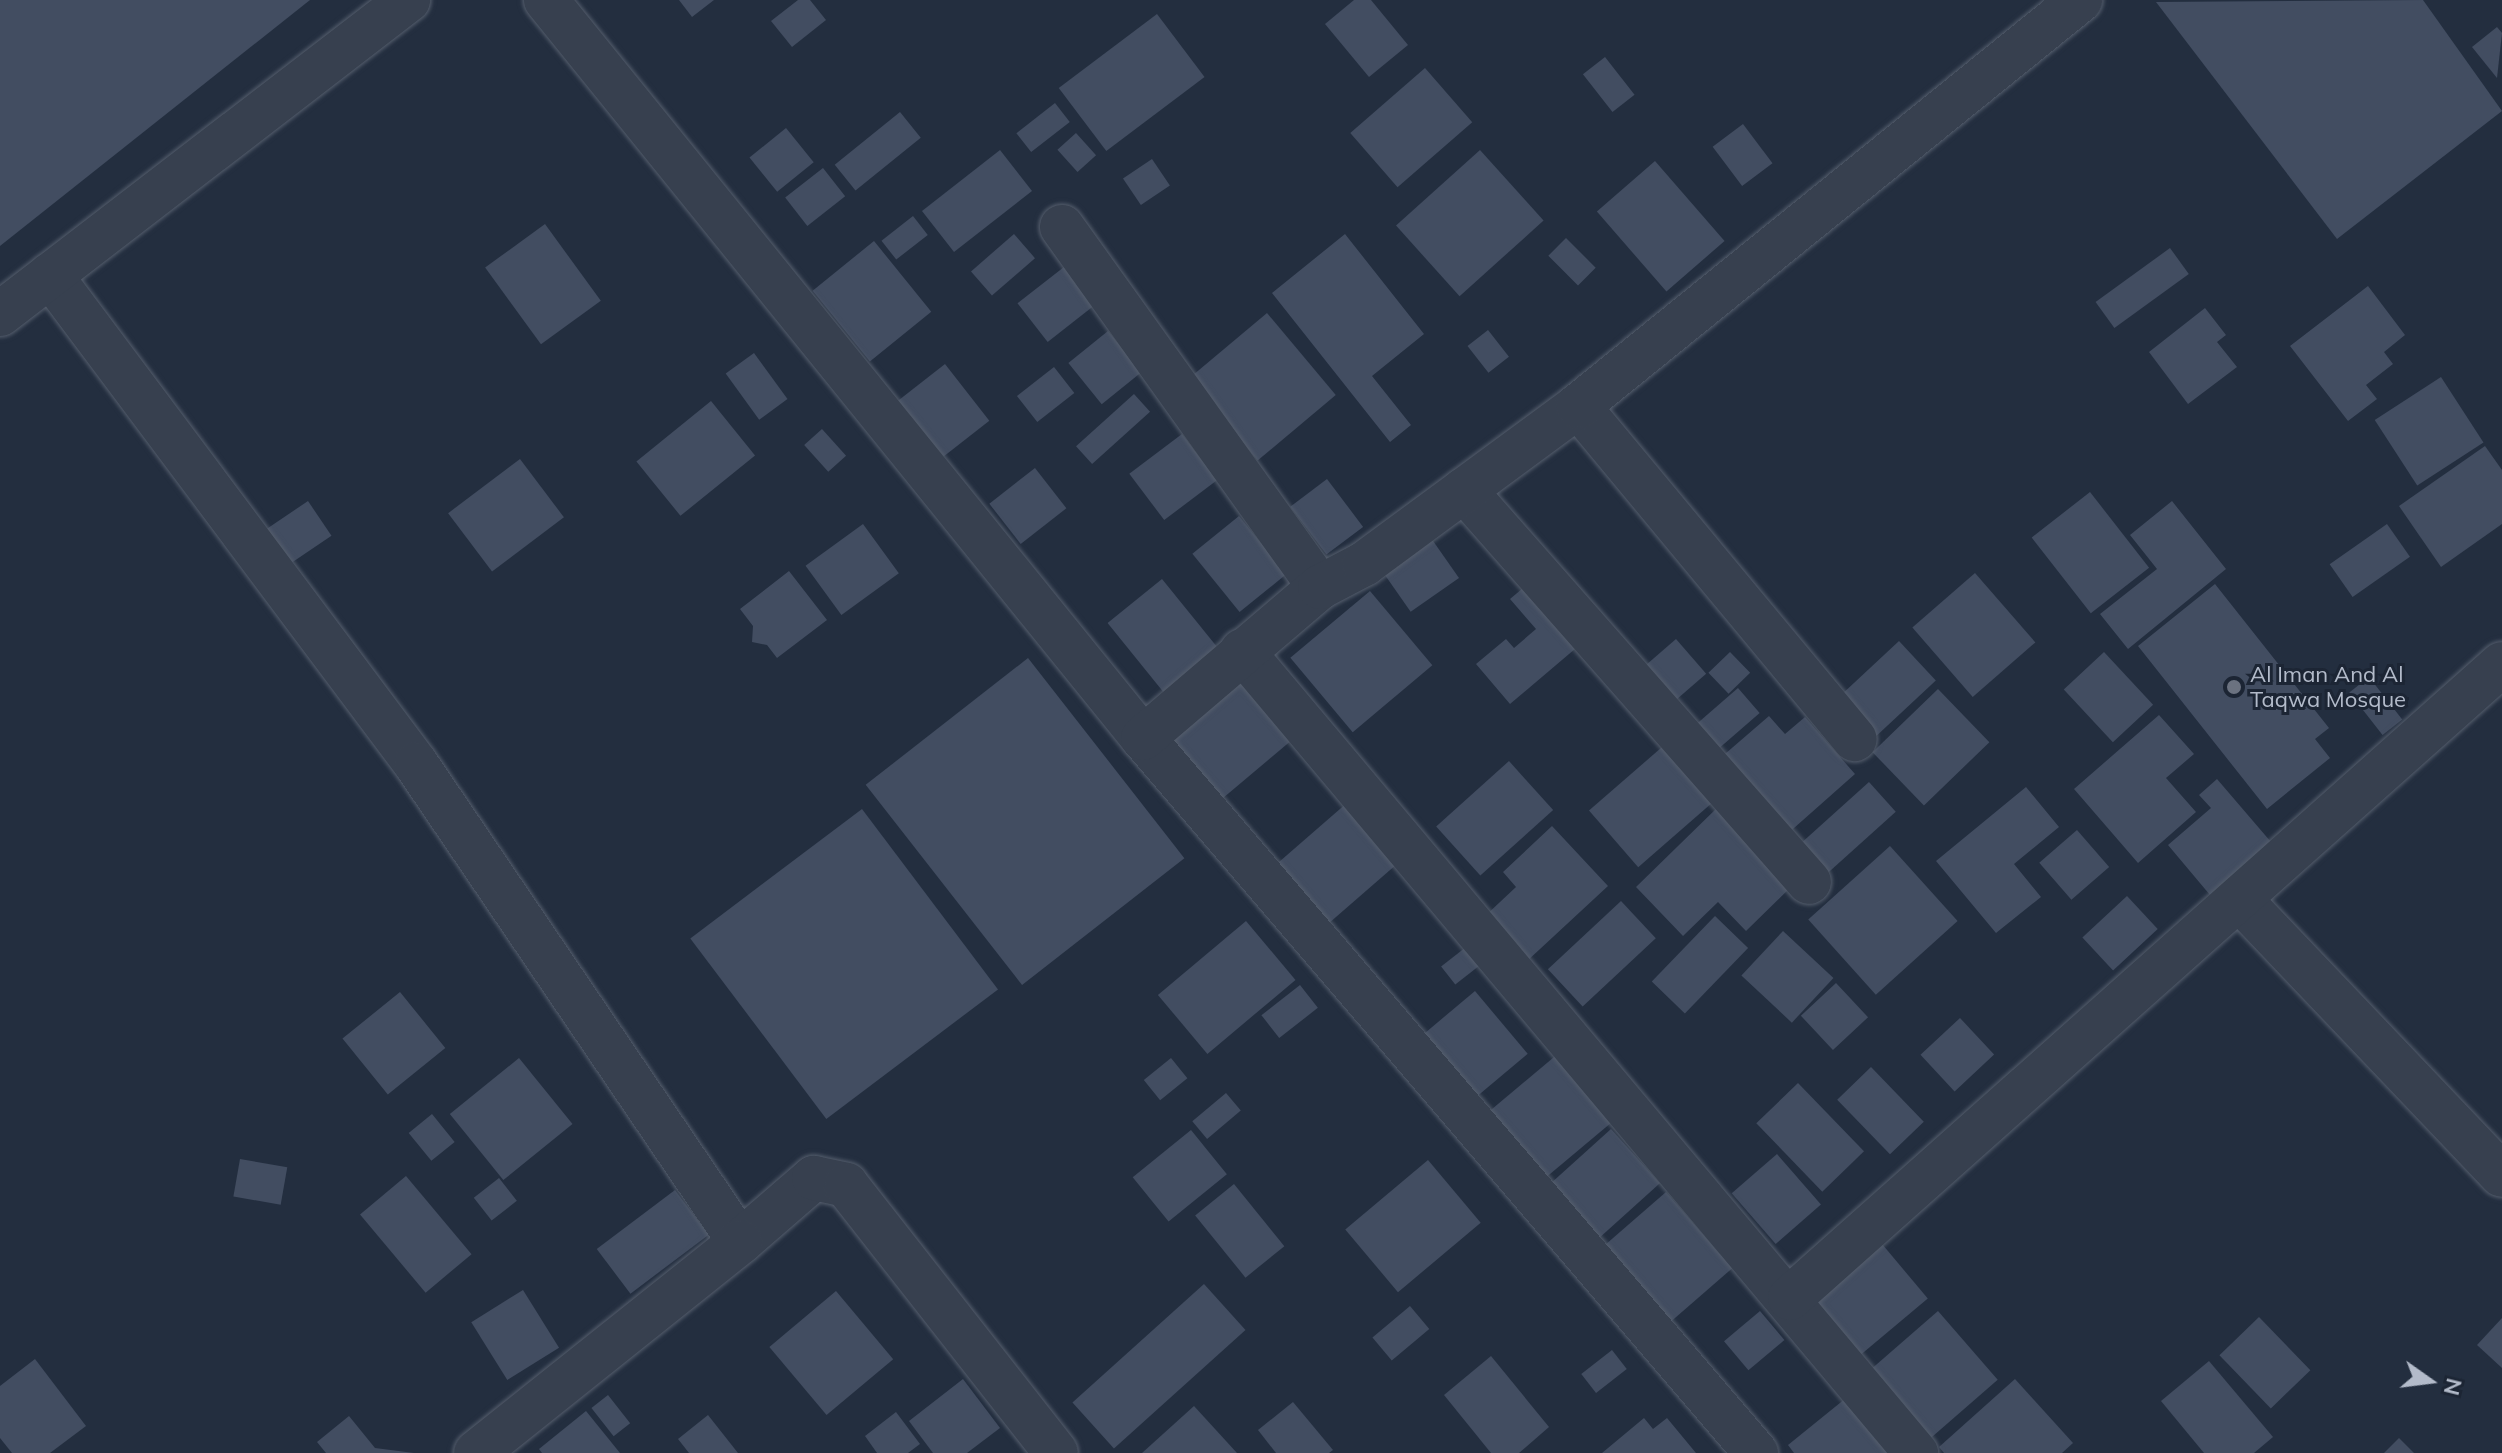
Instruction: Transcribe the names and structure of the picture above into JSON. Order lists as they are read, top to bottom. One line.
{"places":["Al Iman And Al Taqwa Mosque"],"north":"right"}
